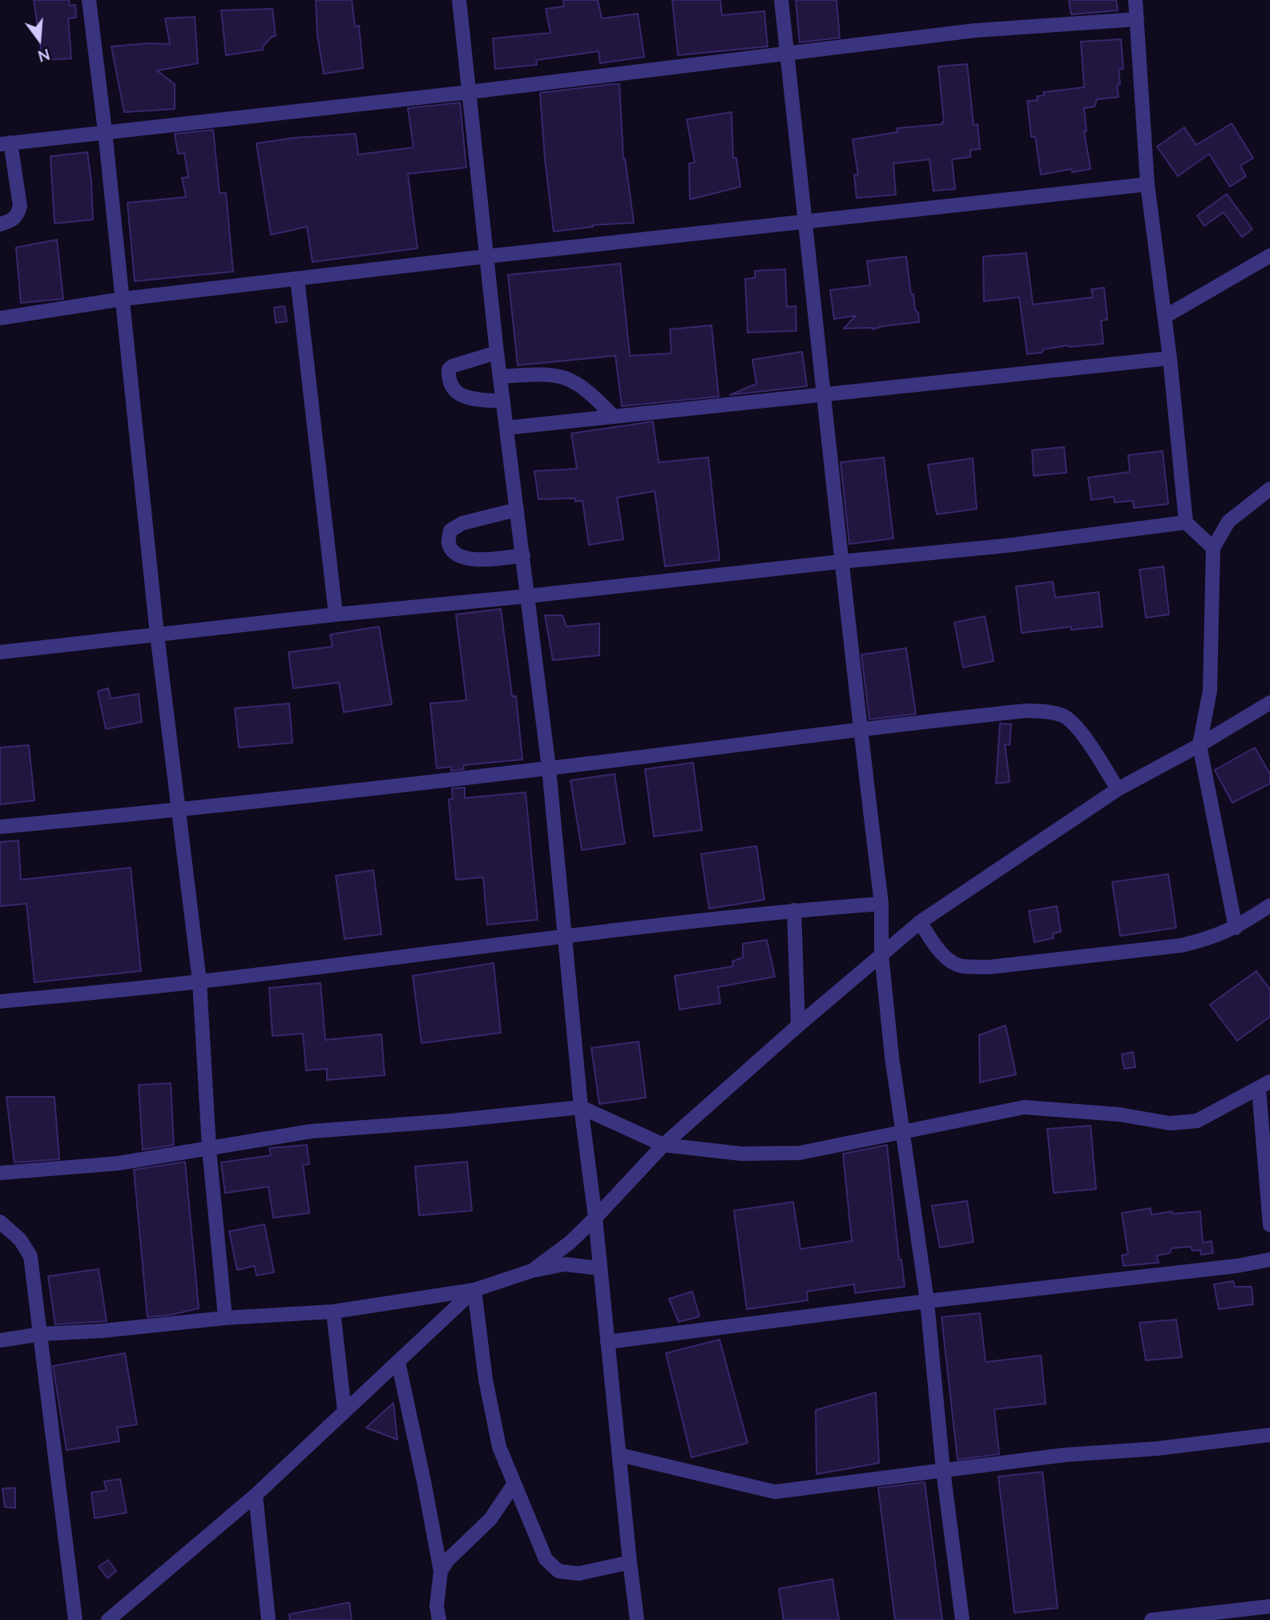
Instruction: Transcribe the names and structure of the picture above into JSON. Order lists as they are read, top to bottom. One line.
{"north":"bottom"}
